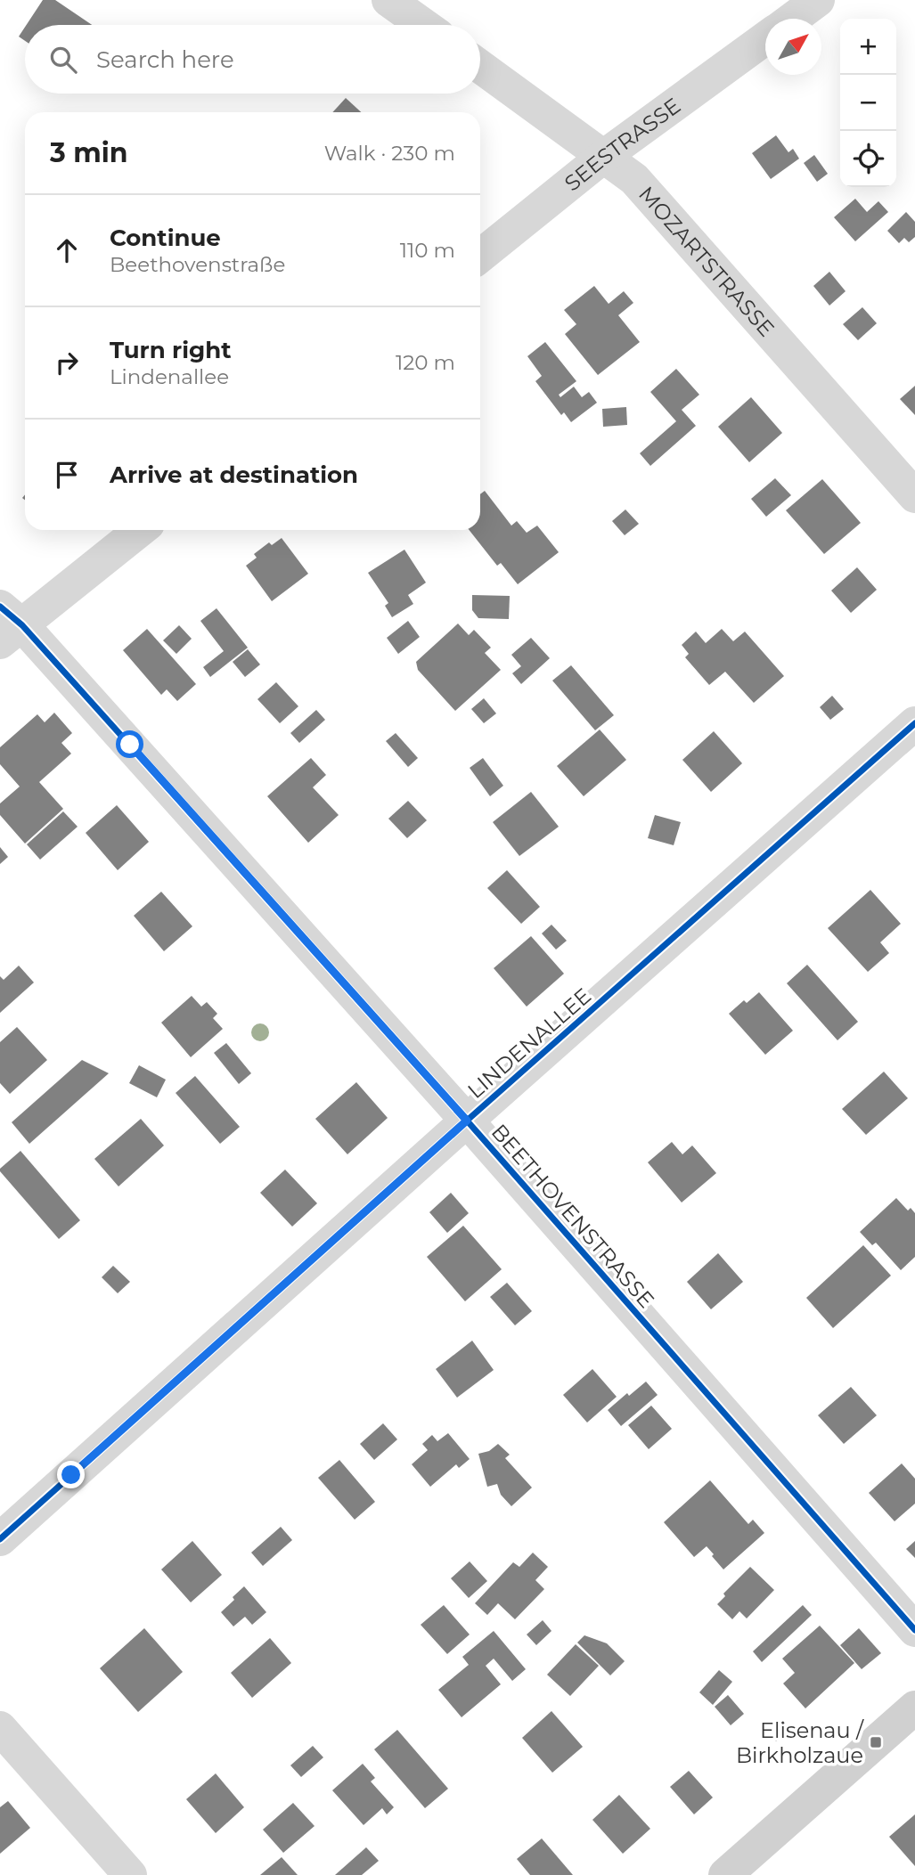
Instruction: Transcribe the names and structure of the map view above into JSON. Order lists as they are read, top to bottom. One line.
{"streets":{"street":["SEESTRASSE","MOZARTSTRASSE","LINDENALLEE","BEETHOVENSTRASSE"]},"crossings":[["SEESTRASSE","MOZARTSTRASSE"],["LINDENALLEE","BEETHOVENSTRASSE"]],"places":{"transit":["Elisenau / Birkholzaue"]},"north":"top right","page":{"map_buttons":["+","−"],"search":"Search here","heading":["3 min","Walk · 230 m"],"list":[["Continue","Beethovenstraße","110 m"],["Turn right","Lindenallee","120 m"],"Arrive at destination"]}}
